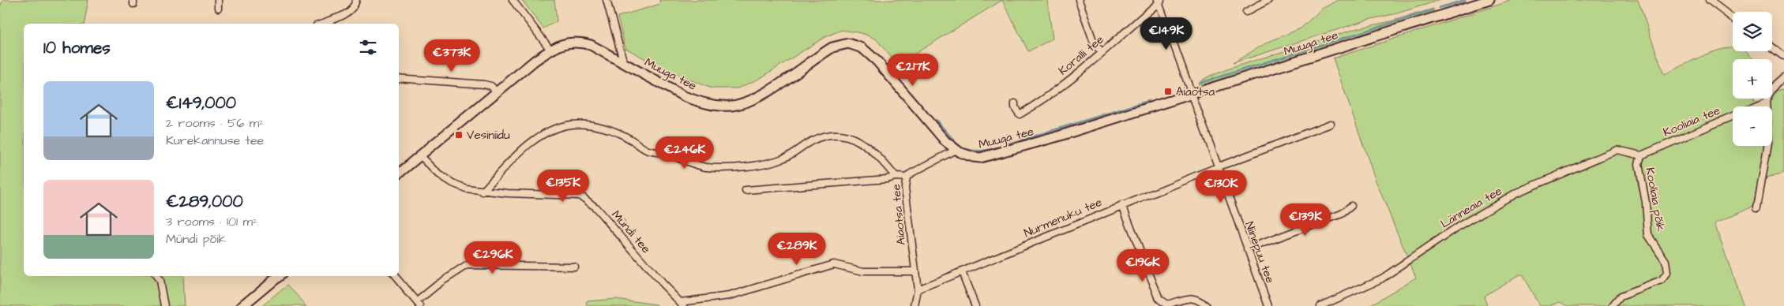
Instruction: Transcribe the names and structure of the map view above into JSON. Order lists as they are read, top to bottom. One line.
{"streets":{"street":["Muuga tee","Koralli tee","Kooliaia tee","Kooliaia põik","Länneaia tee","Aiaotsa tee","Nurmenuku tee","Mündi tee","Niinepuu tee"]},"crossings":[["Muuga tee","Aiaotsa tee"],["Muuga tee","Mündi tee"],["Muuga tee","Niinepuu tee"],["Koralli tee","Niinepuu tee"],["Kooliaia tee","Kooliaia põik"],["Kooliaia tee","Länneaia tee"],["Kooliaia põik","Länneaia tee"],["Aiaotsa tee","Nurmenuku tee"],["Nurmenuku tee","Niinepuu tee"]],"places":{"transit":["Aiaotsa","Vesiniidu"]},"page":{"map_buttons":["+","−"],"price":["€149K","€373K","€217K","€246K","€135K","€130K","€139K","€289K","€296K","€196K"],"heading":"10 homes","list":[{"name":"€149,000","note":"2 rooms · 56 m² · Kurekannuse tee"},{"name":"€289,000","note":"3 rooms · 101 m² · Mündi põik"}]}}
